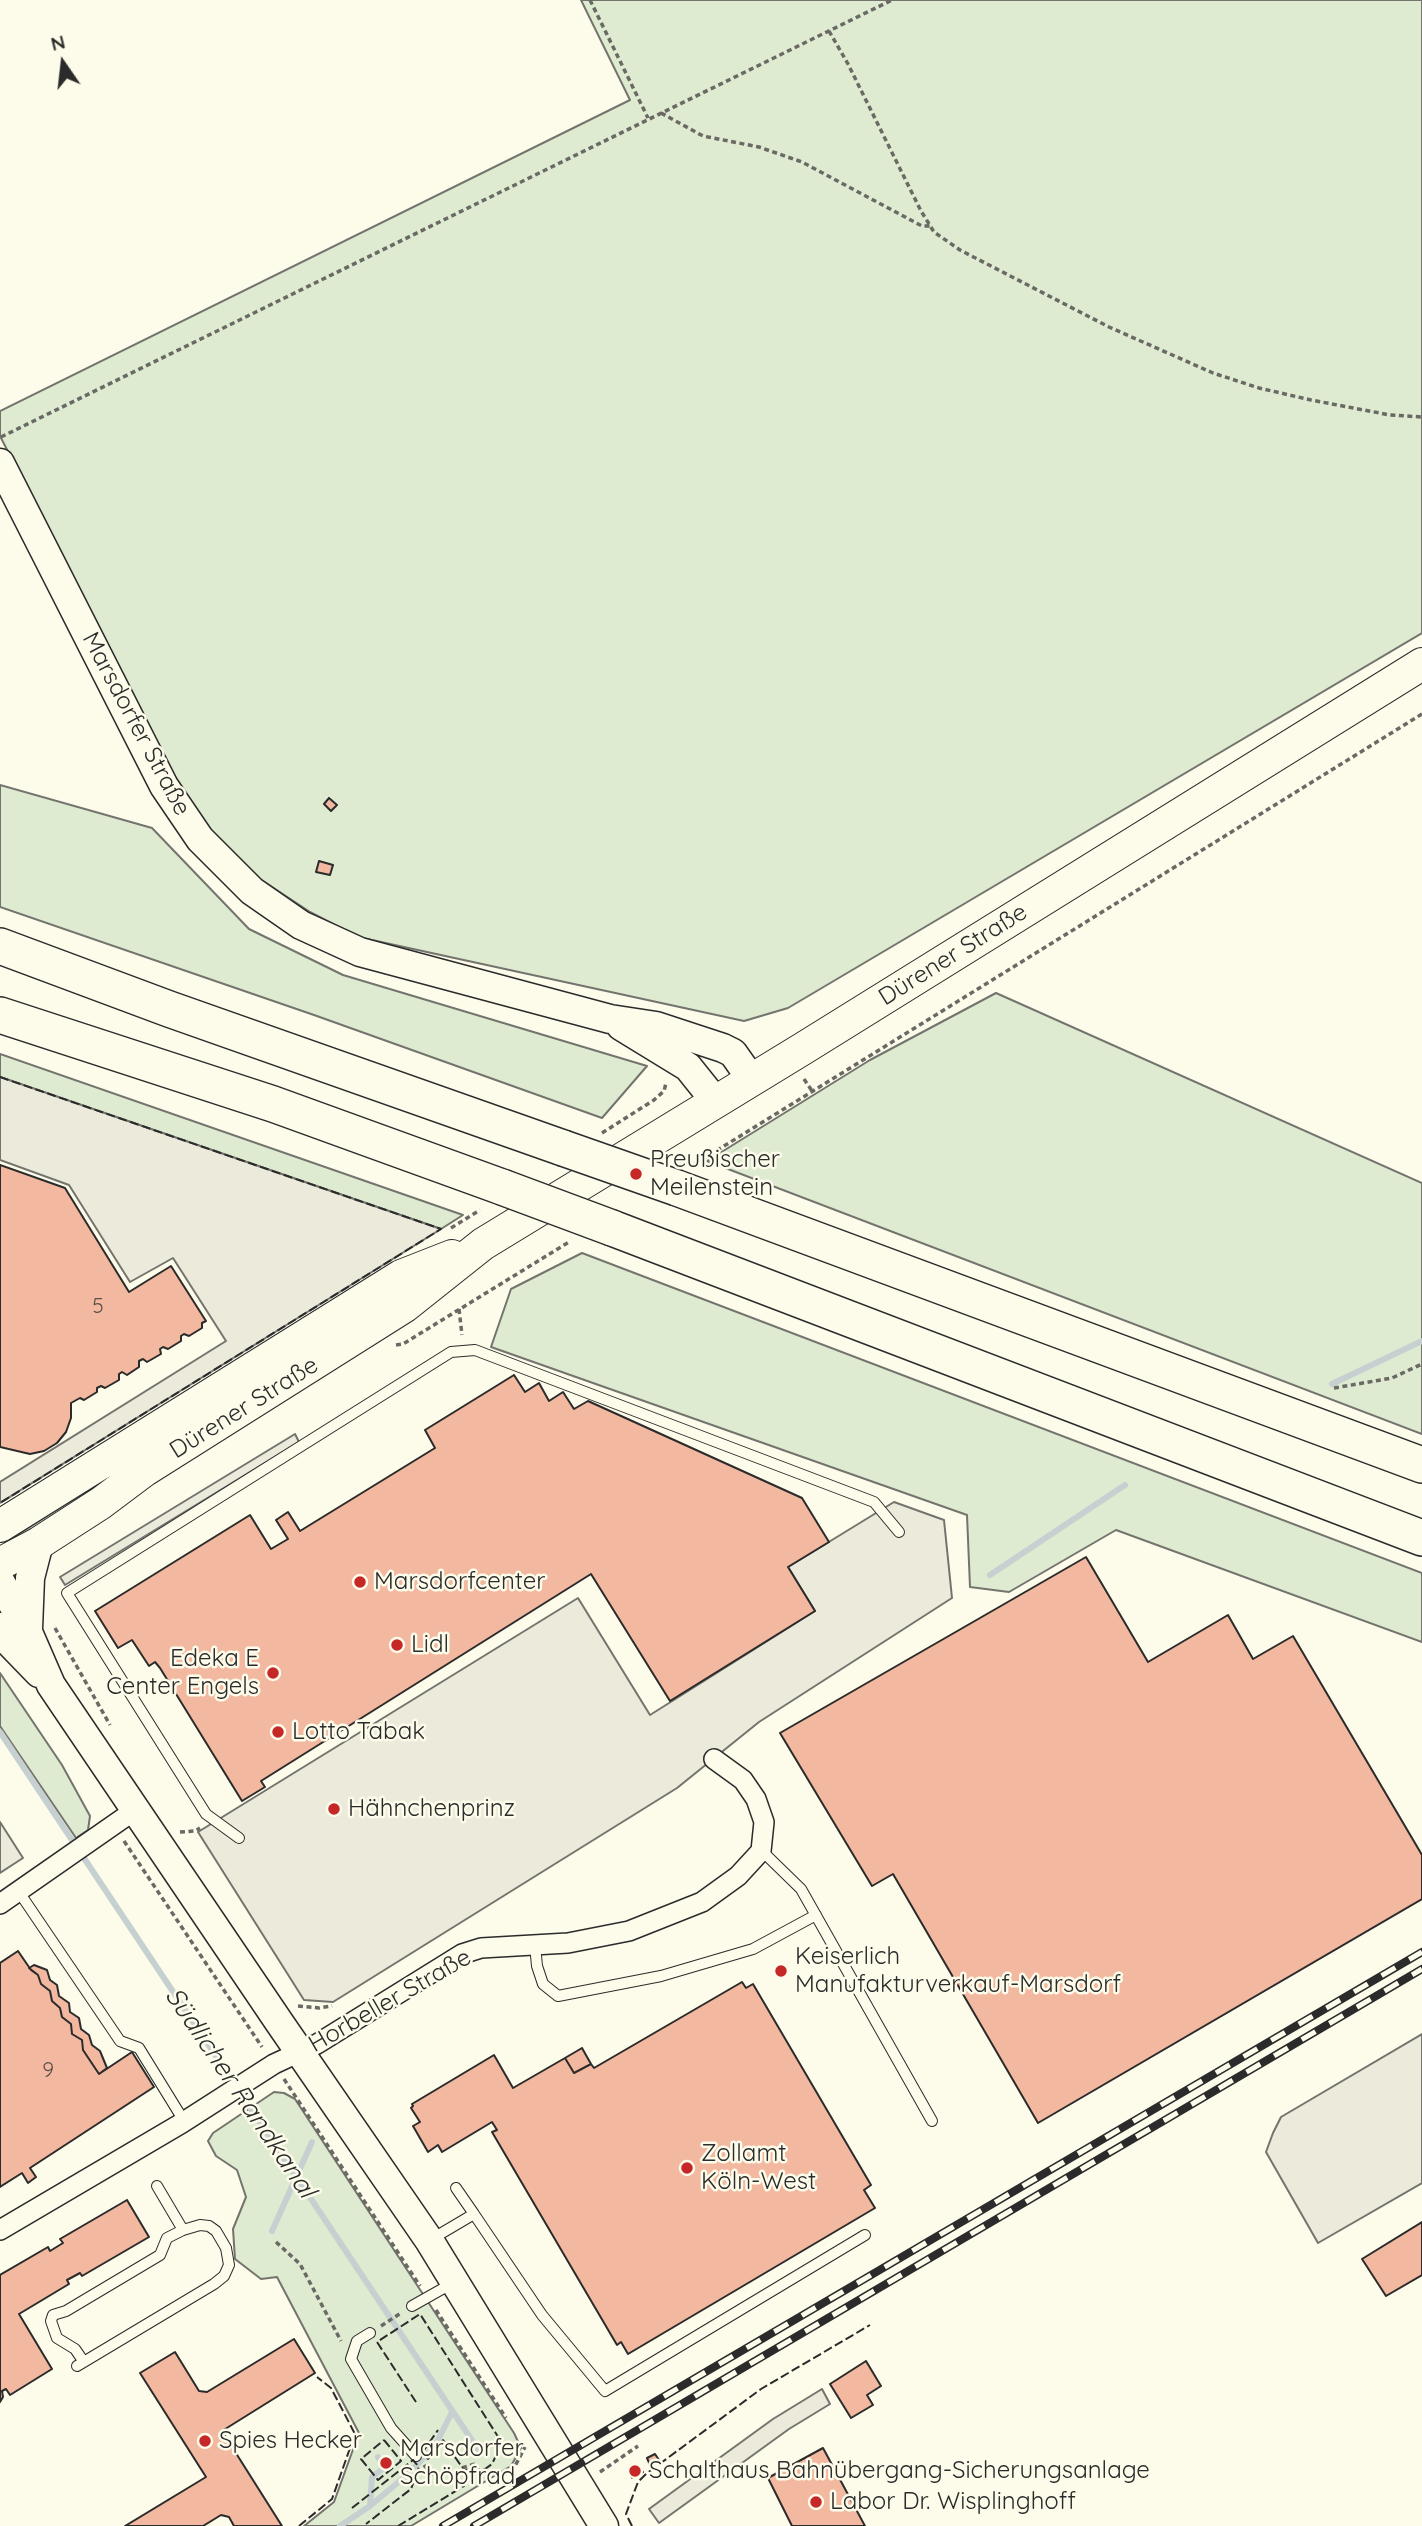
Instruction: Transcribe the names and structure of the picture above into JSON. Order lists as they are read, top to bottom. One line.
{"streets":{"main road":["Marsdorfer Straße","Dürener Straße","Horbeller Straße"]},"crossings":[["Marsdorfer Straße","Dürener Straße"]],"water":["Südlicher Randkanal"],"places":["Preußischer Meilenstein","Marsdorfcenter","Lidl","Edeka E Center Engels","Lotto Tabak","Hähnchenprinz","Keiserlich Manufakturverkauf-Marsdorf","Zollamt Köln-West","Spies Hecker","Marsdorfer Schöpfrad","Schalthaus Bahnübergang-Sicherungsanlage","Labor Dr. Wisplinghoff"],"house_numbers":["5","9"],"north":"top"}
